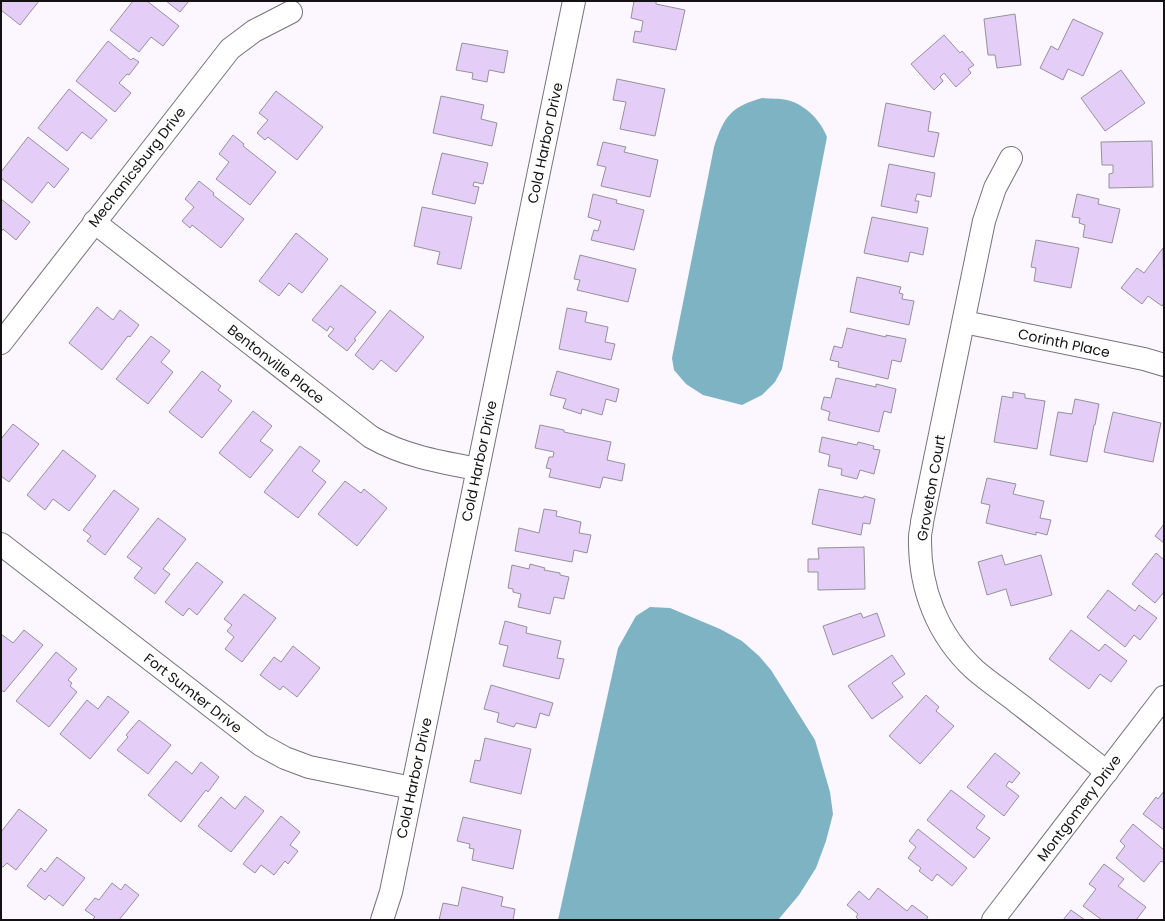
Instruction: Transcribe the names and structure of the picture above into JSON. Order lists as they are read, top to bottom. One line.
{"streets":{"street":["Cold Harbor Drive","Mechanicsburg Drive","Corinth Place","Bentonville Place","Groveton Court","Fort Sumter Drive","Montgomery Drive"]},"crossings":[["Cold Harbor Drive","Bentonville Place"],["Cold Harbor Drive","Fort Sumter Drive"],["Mechanicsburg Drive","Bentonville Place"],["Corinth Place","Groveton Court"],["Groveton Court","Montgomery Drive"]]}
